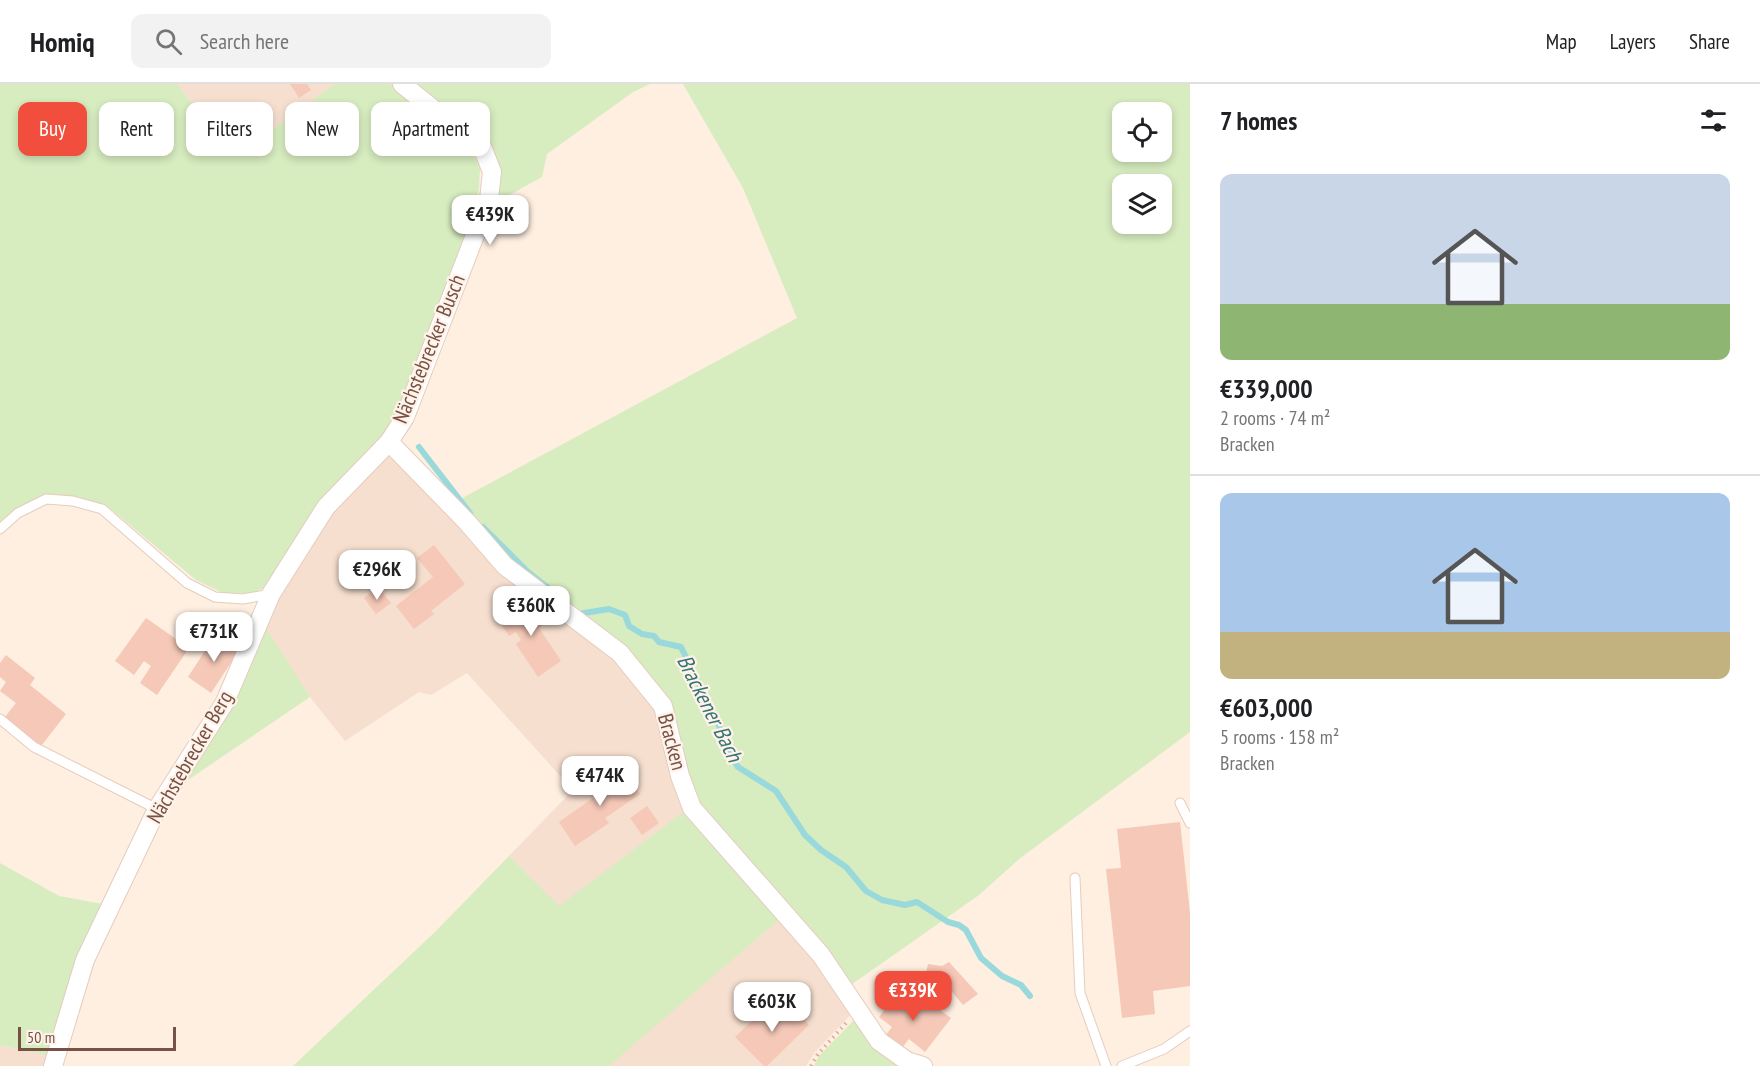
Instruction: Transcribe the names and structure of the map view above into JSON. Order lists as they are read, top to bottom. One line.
{"streets":{"street":["Nächstebrecker Busch","Bracken","Nächstebrecker Berg"]},"crossings":[["Nächstebrecker Busch","Bracken"],["Nächstebrecker Busch","Nächstebrecker Berg"],["Bracken","Nächstebrecker Berg"]],"water":["Brackener Bach"],"scale_bar":"50 m","page":{"header":"Homiq","search":"Search here","nav":["Map","Layers","Share"],"heading":"7 homes","chip":["Buy","Rent","Filters","New","Apartment"],"list":[{"name":"€339,000","note":"2 rooms · 74 m² · Bracken"},{"name":"€603,000","note":"5 rooms · 158 m² · Bracken"}],"price":["€439K","€296K","€360K","€731K","€474K","€339K","€603K"],"scale":"50 m"}}
